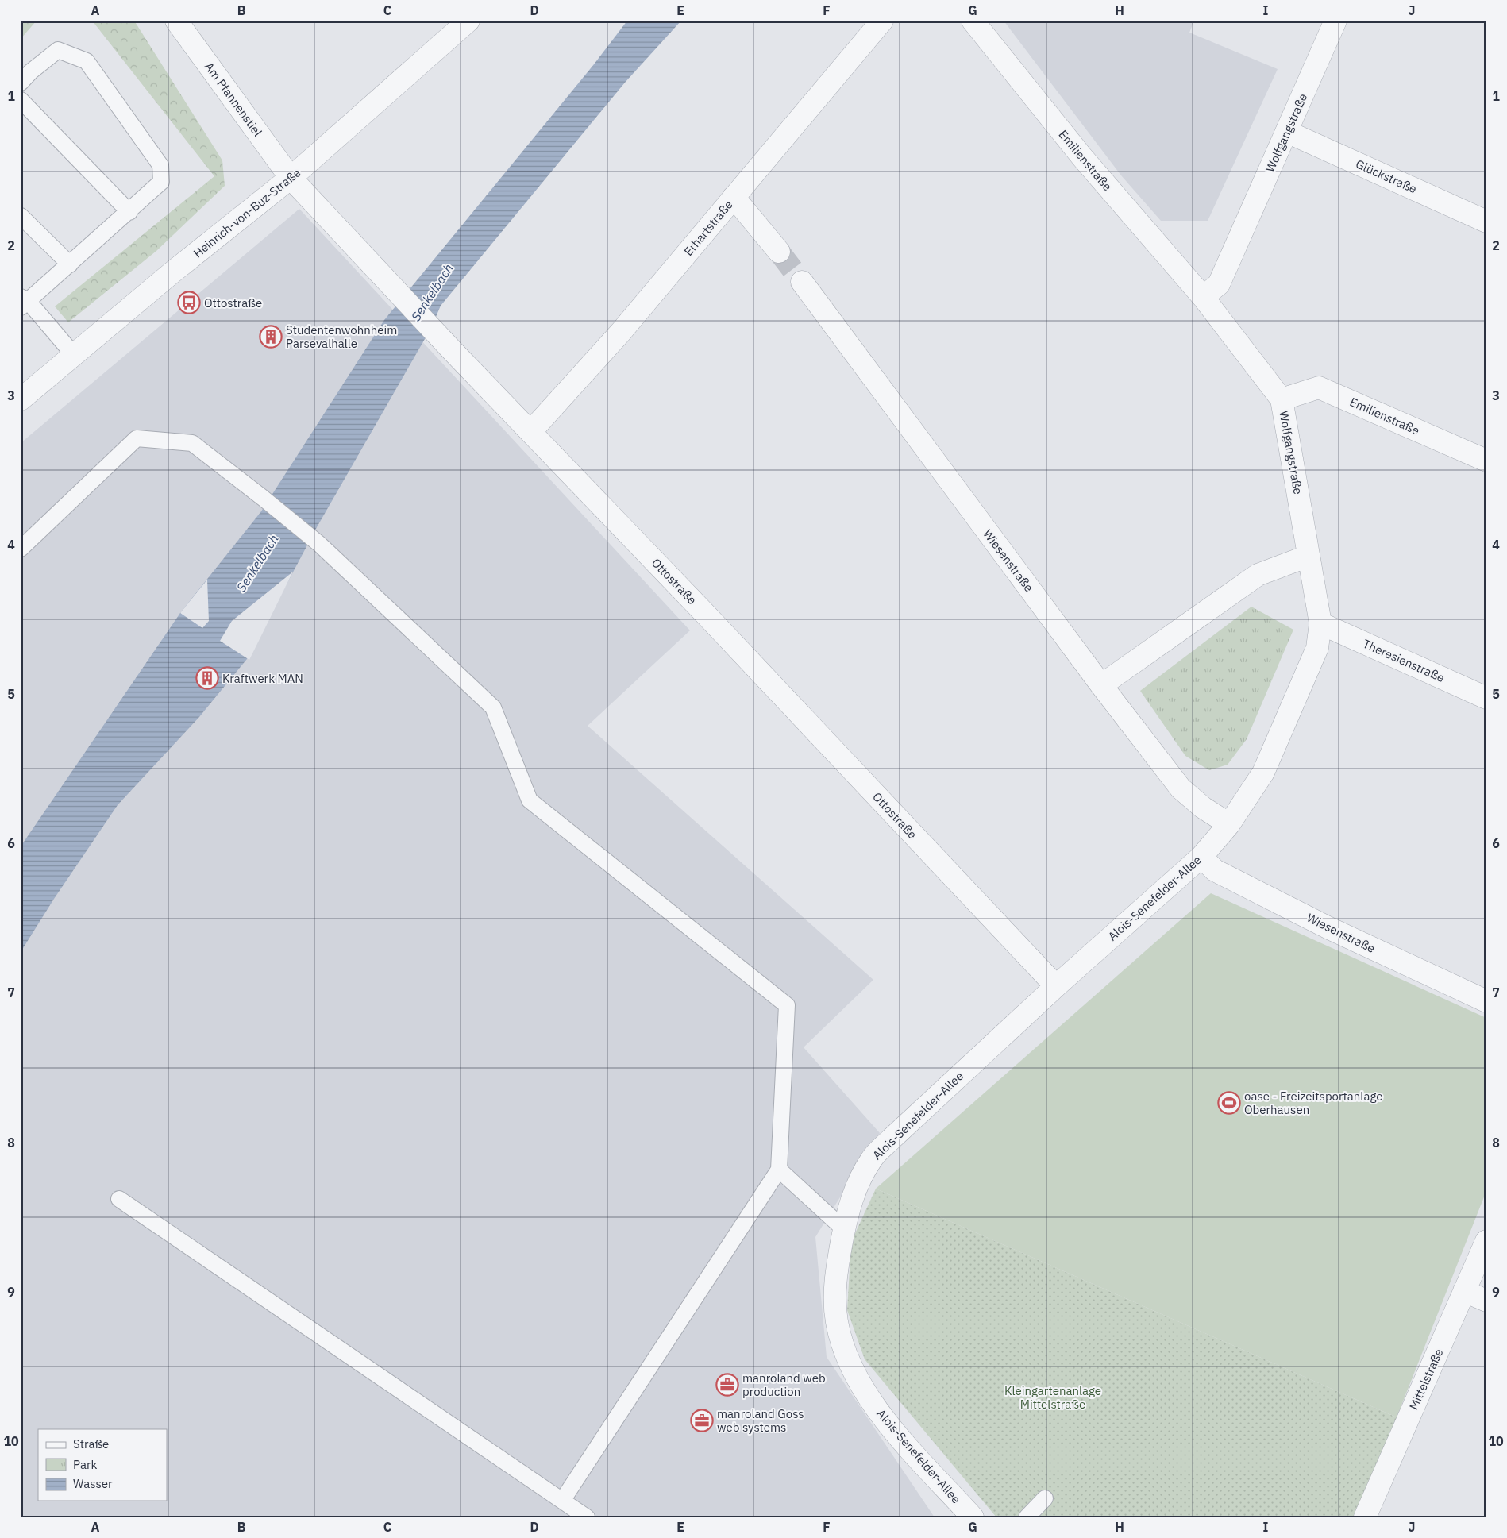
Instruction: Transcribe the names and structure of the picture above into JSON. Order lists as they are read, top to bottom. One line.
{"streets":{"street":["Am Pfannenstiel","Wolfgangstraße","Emilienstraße","Glückstraße","Heinrich-von-Buz-Straße","Erhartstraße","Wiesenstraße","Ottostraße","Theresienstraße","Alois-Senefelder-Allee","Mittelstraße"]},"crossings":[["Am Pfannenstiel","Heinrich-von-Buz-Straße"],["Am Pfannenstiel","Ottostraße"],["Wolfgangstraße","Emilienstraße"],["Wolfgangstraße","Glückstraße"],["Wolfgangstraße","Wiesenstraße"],["Wolfgangstraße","Theresienstraße"],["Wolfgangstraße","Alois-Senefelder-Allee"],["Heinrich-von-Buz-Straße","Ottostraße"],["Erhartstraße","Ottostraße"],["Wiesenstraße","Alois-Senefelder-Allee"],["Ottostraße","Alois-Senefelder-Allee"]],"water":["Senkelbach"],"parks":["Kleingartenanlage Mittelstraße"],"places":{"bus stop":["Ottostraße"],"building":["Studentenwohnheim Parsevalhalle","Kraftwerk MAN"],"sports":["oase - Freizeitsportanlage Oberhausen"],"office":["manroland web production","manroland Goss web systems"]},"legend":["Straße","Park","Wasser"],"grid":{"columns":["A","B","C","D","E","F","G","H","I","J"],"rows":["1","2","3","4","5","6","7","8","9","10"]}}
